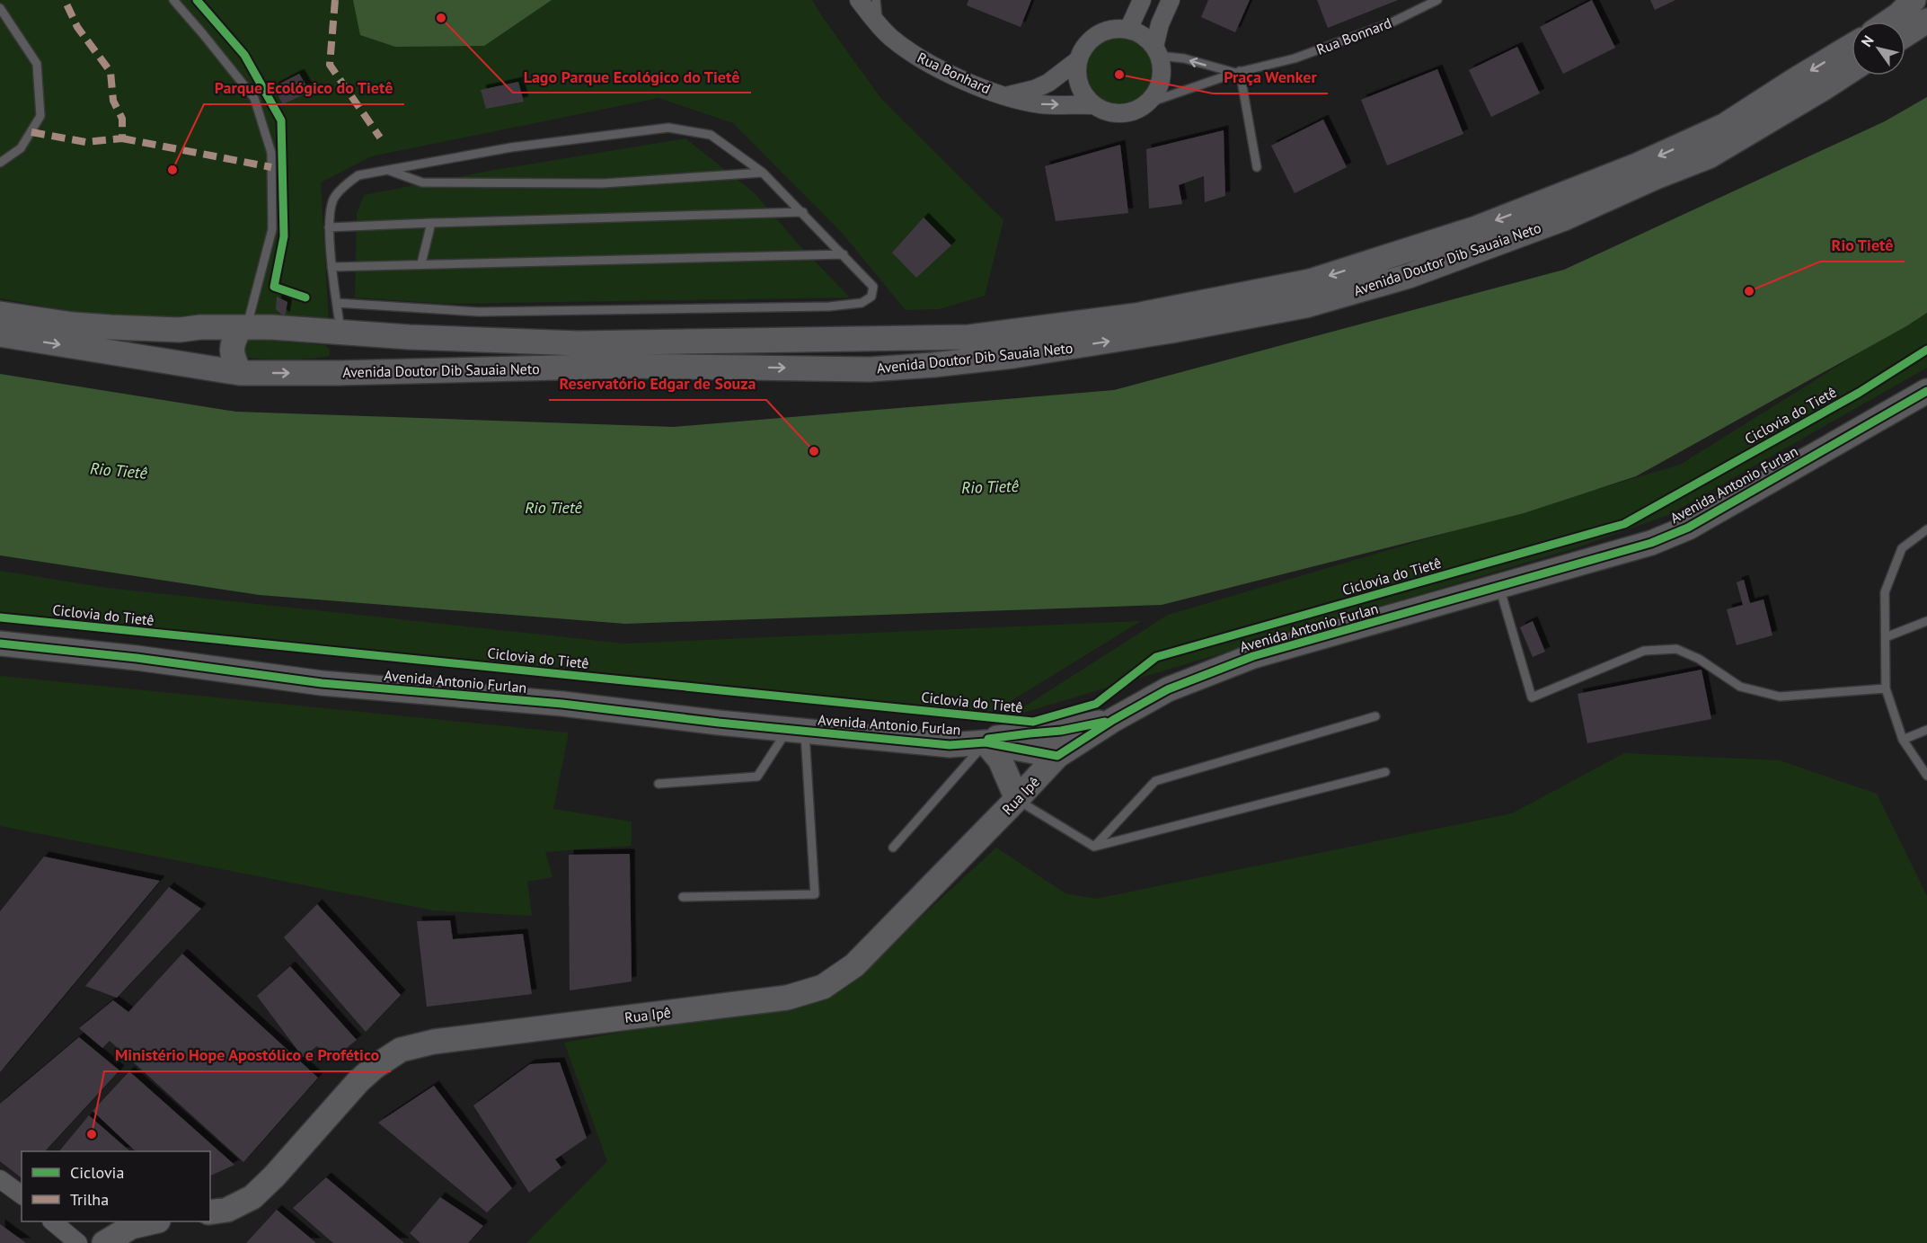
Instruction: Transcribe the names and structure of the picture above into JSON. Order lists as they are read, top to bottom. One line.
{"streets":{"main road":["Avenida Doutor Dib Sauaia Neto","Avenida Antonio Furlan","Rua Ipê"],"street":["Rua Bonhard"],"lane":["Rua Bonnard"],"cycle path":["Ciclovia do Tietê"]},"crossings":[["Rua Bonnard","Rua Bonhard"],["Avenida Antonio Furlan","Rua Ipê"]],"water":["Rio Tietê"],"places":["Lago Parque Ecológico do Tietê","Praça Wenker","Parque Ecológico do Tietê","Rio Tietê","Reservatório Edgar de Souza","Ministério Hope Apostólico e Profético"],"legend":["Ciclovia","Trilha"],"north":"top left"}
